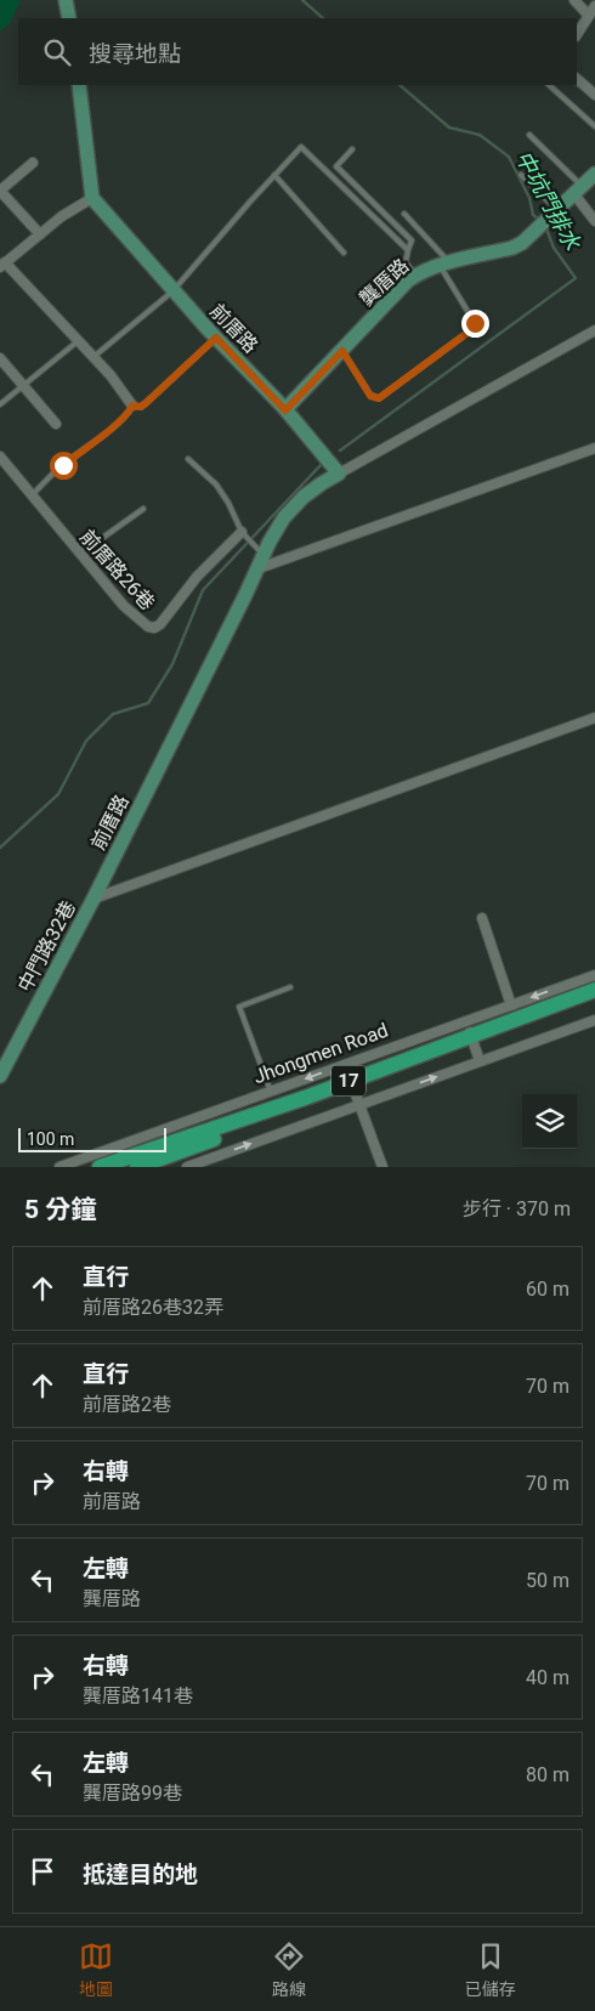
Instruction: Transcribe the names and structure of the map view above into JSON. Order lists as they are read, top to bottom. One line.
{"streets":{"main road":["Jhongmen Road","17"],"street":["龔厝路","前厝路","前厝路26巷","中門路32巷"]},"crossings":[["龔厝路","前厝路"],["前厝路","中門路32巷"]],"water":["中坑門排水"],"scale_bar":"100 m","page":{"search":"搜尋地點","scale":"100 m","heading":["5 分鐘","步行 · 370 m"],"list":[["直行","前厝路26巷32弄","60 m"],["直行","前厝路2巷","70 m"],["右轉","前厝路","70 m"],["左轉","龔厝路","50 m"],["右轉","龔厝路141巷","40 m"],["左轉","龔厝路99巷","80 m"],"抵達目的地"],"nav":["地圖","路線","已儲存"]}}
